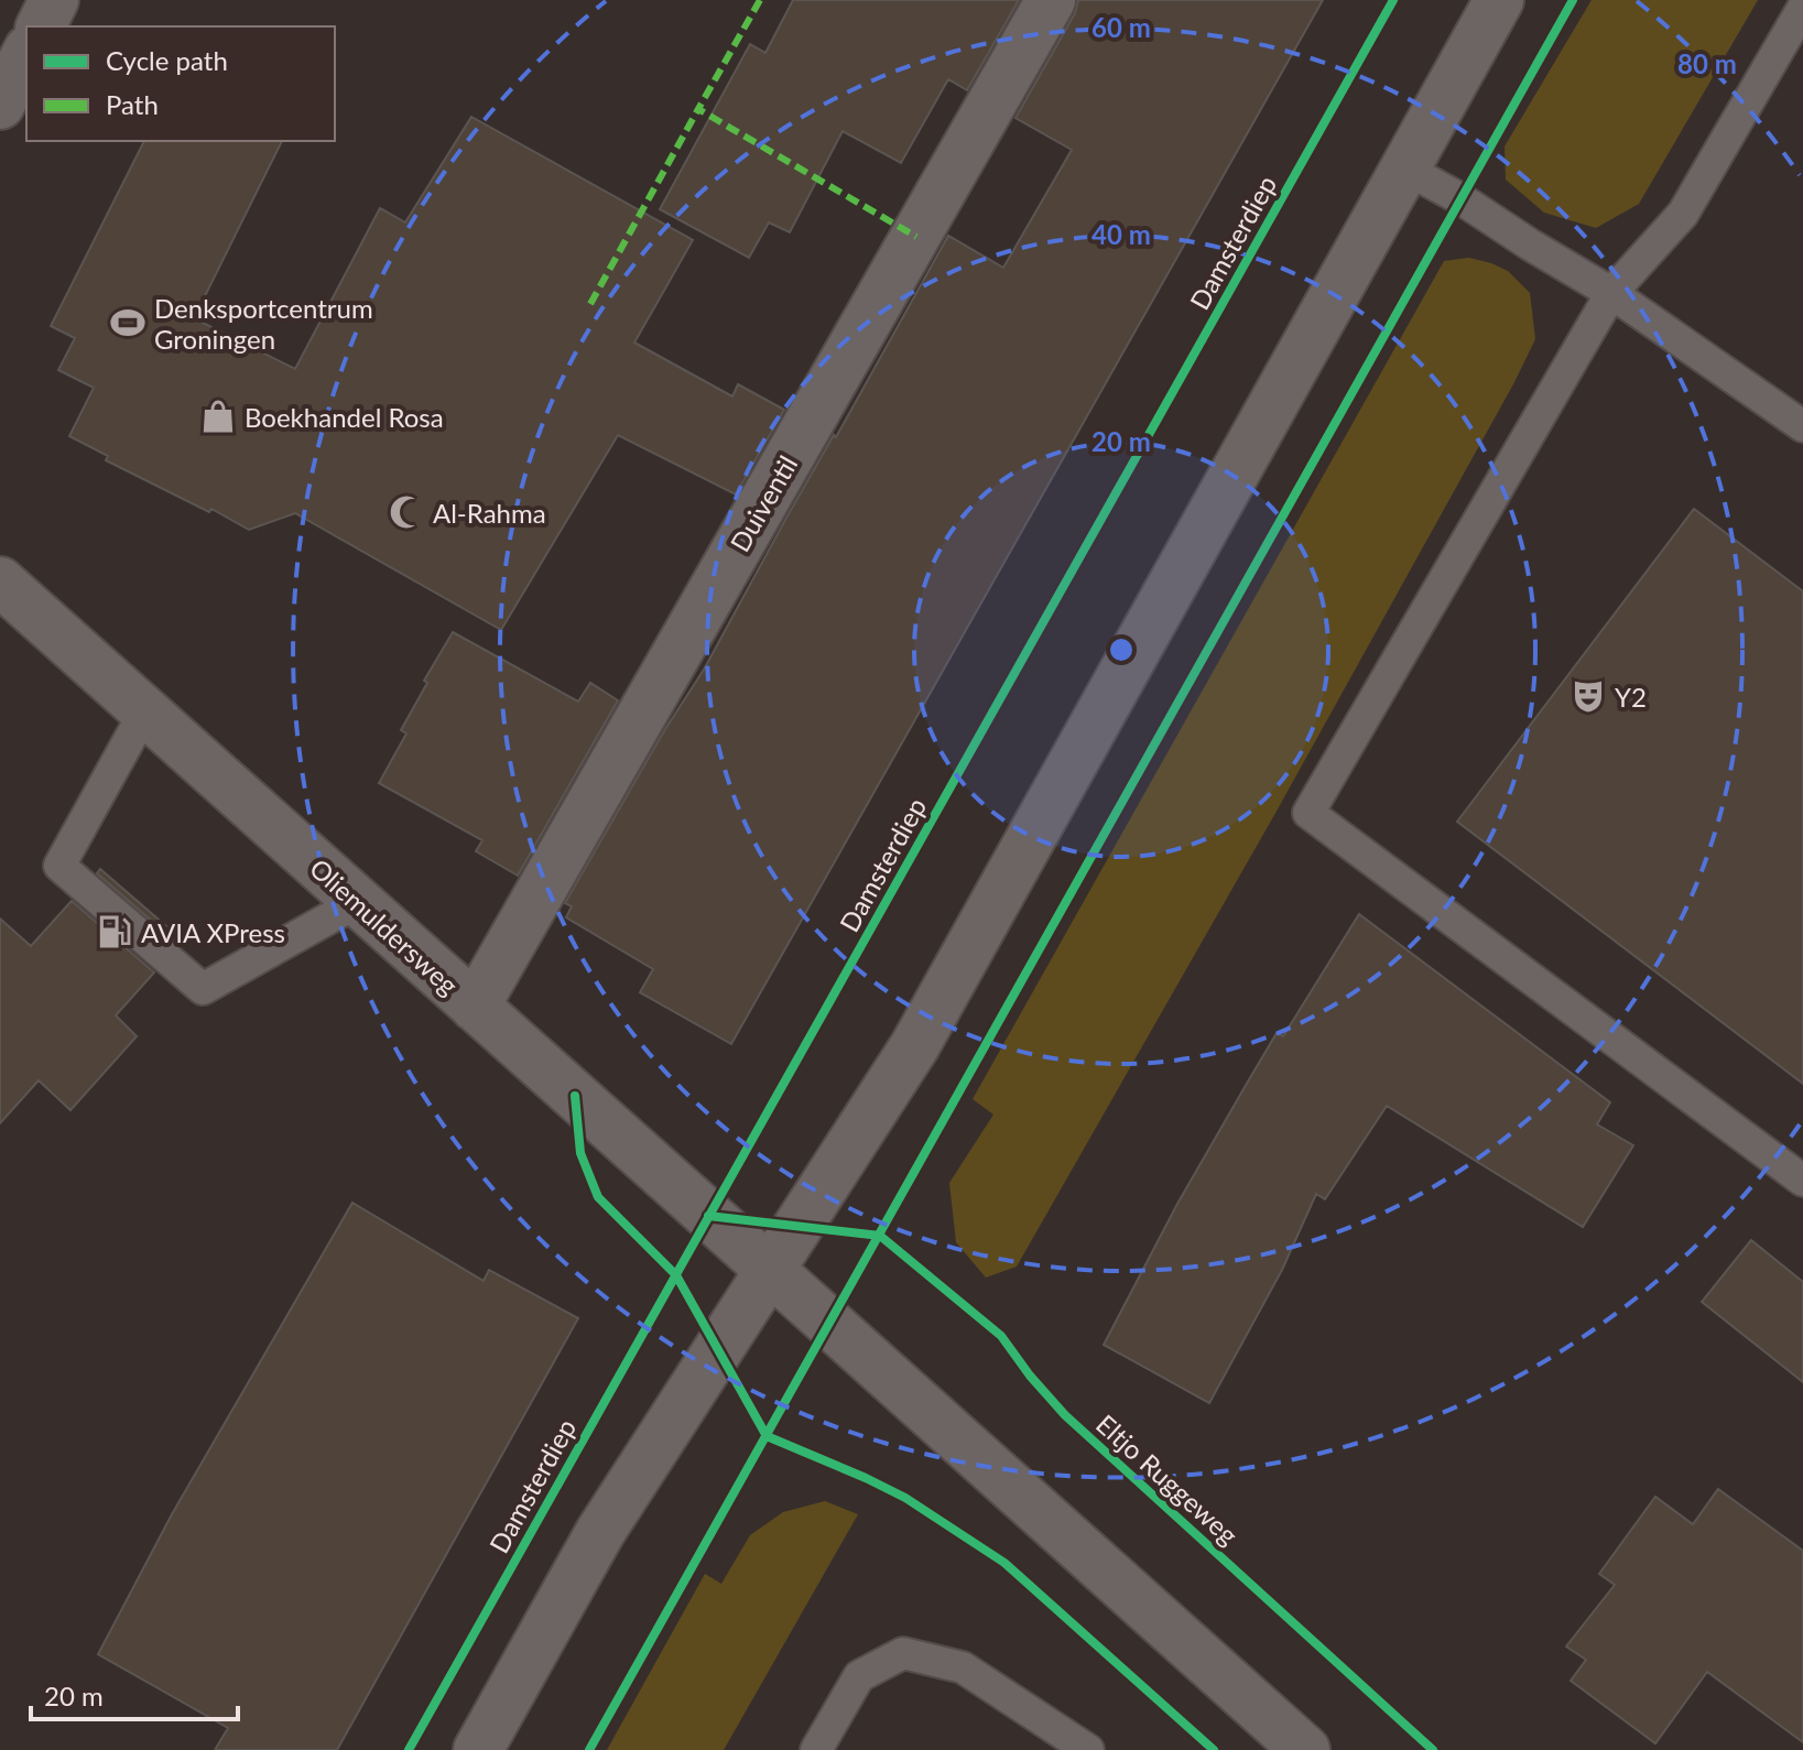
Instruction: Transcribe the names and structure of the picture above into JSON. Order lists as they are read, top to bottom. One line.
{"streets":{"street":["Duiventil","Oliemuldersweg"],"cycle path":["Damsterdiep","Eltjo Ruggeweg"]},"crossings":[["Duiventil","Oliemuldersweg"]],"places":{"sports":["Denksportcentrum Groningen"],"shop":["Boekhandel Rosa"],"mosque":["Al-Rahma"],"theatre":["Y2"],"fuel station":["AVIA XPress"]},"legend":["Cycle path","Path"],"scale_bar":"20 m","rings":["60 m","80 m","40 m","20 m"]}
